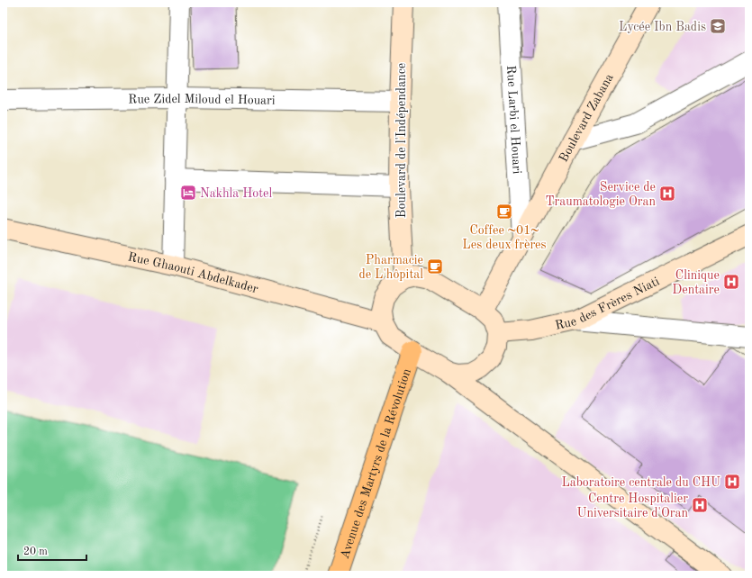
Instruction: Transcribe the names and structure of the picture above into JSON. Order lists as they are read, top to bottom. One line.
{"streets":{"main road":["Boulevard Zabana","Boulevard de l'Indépendance","Rue Ghaouti Abdelkader","Rue des Frères Niati","Avenue des Martyrs de la Révolution"],"street":["Rue Zidel Miloud el Houari","Rue Larbi el Houari"]},"crossings":[["Rue Zidel Miloud el Houari","Boulevard de l'Indépendance"],["Boulevard Zabana","Rue Larbi el Houari"],["Boulevard Zabana","Boulevard de l'Indépendance"],["Boulevard Zabana","Rue Ghaouti Abdelkader"],["Boulevard Zabana","Rue des Frères Niati"],["Boulevard Zabana","Avenue des Martyrs de la Révolution"],["Boulevard de l'Indépendance","Rue Ghaouti Abdelkader"],["Boulevard de l'Indépendance","Rue des Frères Niati"],["Boulevard de l'Indépendance","Avenue des Martyrs de la Révolution"],["Rue Ghaouti Abdelkader","Rue des Frères Niati"],["Rue Ghaouti Abdelkader","Avenue des Martyrs de la Révolution"],["Rue des Frères Niati","Avenue des Martyrs de la Révolution"]],"places":{"school or university":["Lycée Ibn Badis"],"hotel":["Nakhla Hotel"],"hospital":["Service de Traumatologie Oran","Clinique Dentaire","Laboratoire centrale du CHU","Centre Hospitalier Universitaire d'Oran"],"cafe":["Coffee ~01~ Les deux frères","Pharmacie de L'hôpital"]},"scale_bar":"20 m"}
